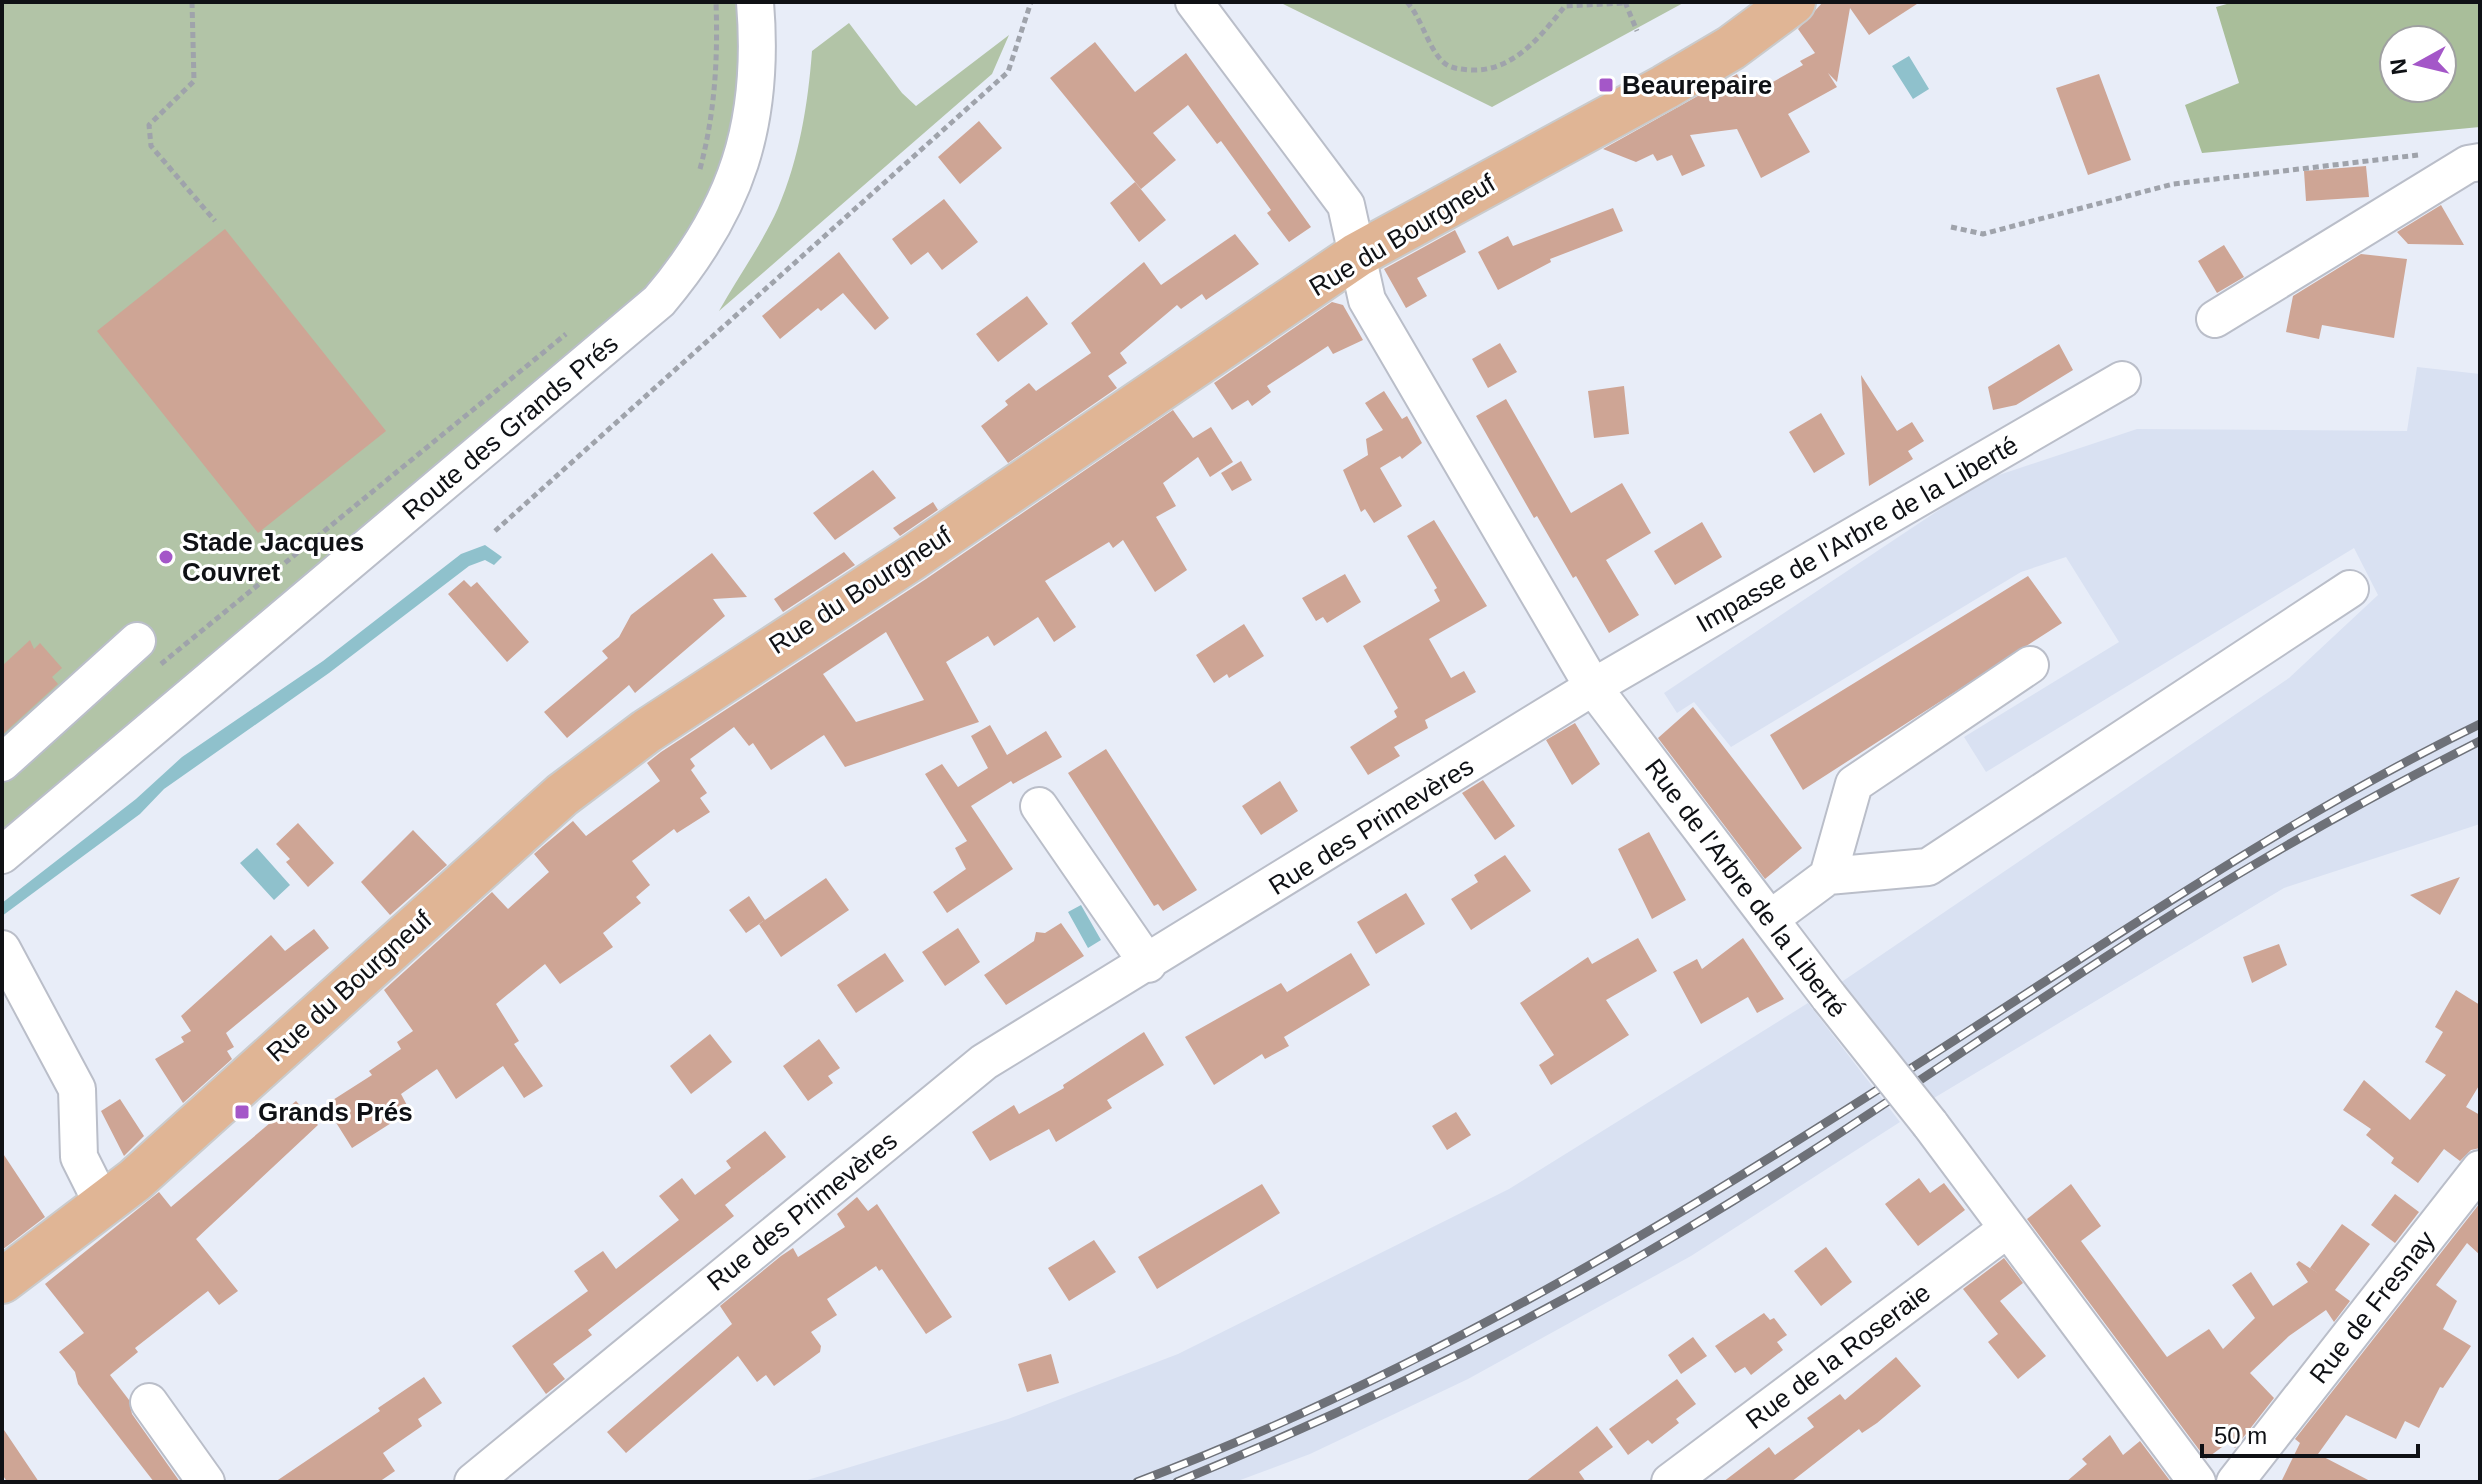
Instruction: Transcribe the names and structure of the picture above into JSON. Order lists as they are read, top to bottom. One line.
{"streets":{"main road":["Rue du Bourgneuf"],"street":["Route des Grands Prés","Impasse de l'Arbre de la Liberté","Rue des Primevères","Rue de l'Arbre de la Liberté","Rue de Fresnay","Rue de la Roseraie"]},"crossings":[["Rue du Bourgneuf","Rue de l'Arbre de la Liberté"],["Impasse de l'Arbre de la Liberté","Rue des Primevères"],["Impasse de l'Arbre de la Liberté","Rue de l'Arbre de la Liberté"],["Rue des Primevères","Rue de l'Arbre de la Liberté"],["Rue de l'Arbre de la Liberté","Rue de la Roseraie"]],"places":{"transit":["Beaurepaire","Grands Prés"],"other":["Stade Jacques Couvret"]},"scale_bar":"50 m","north":"left"}
